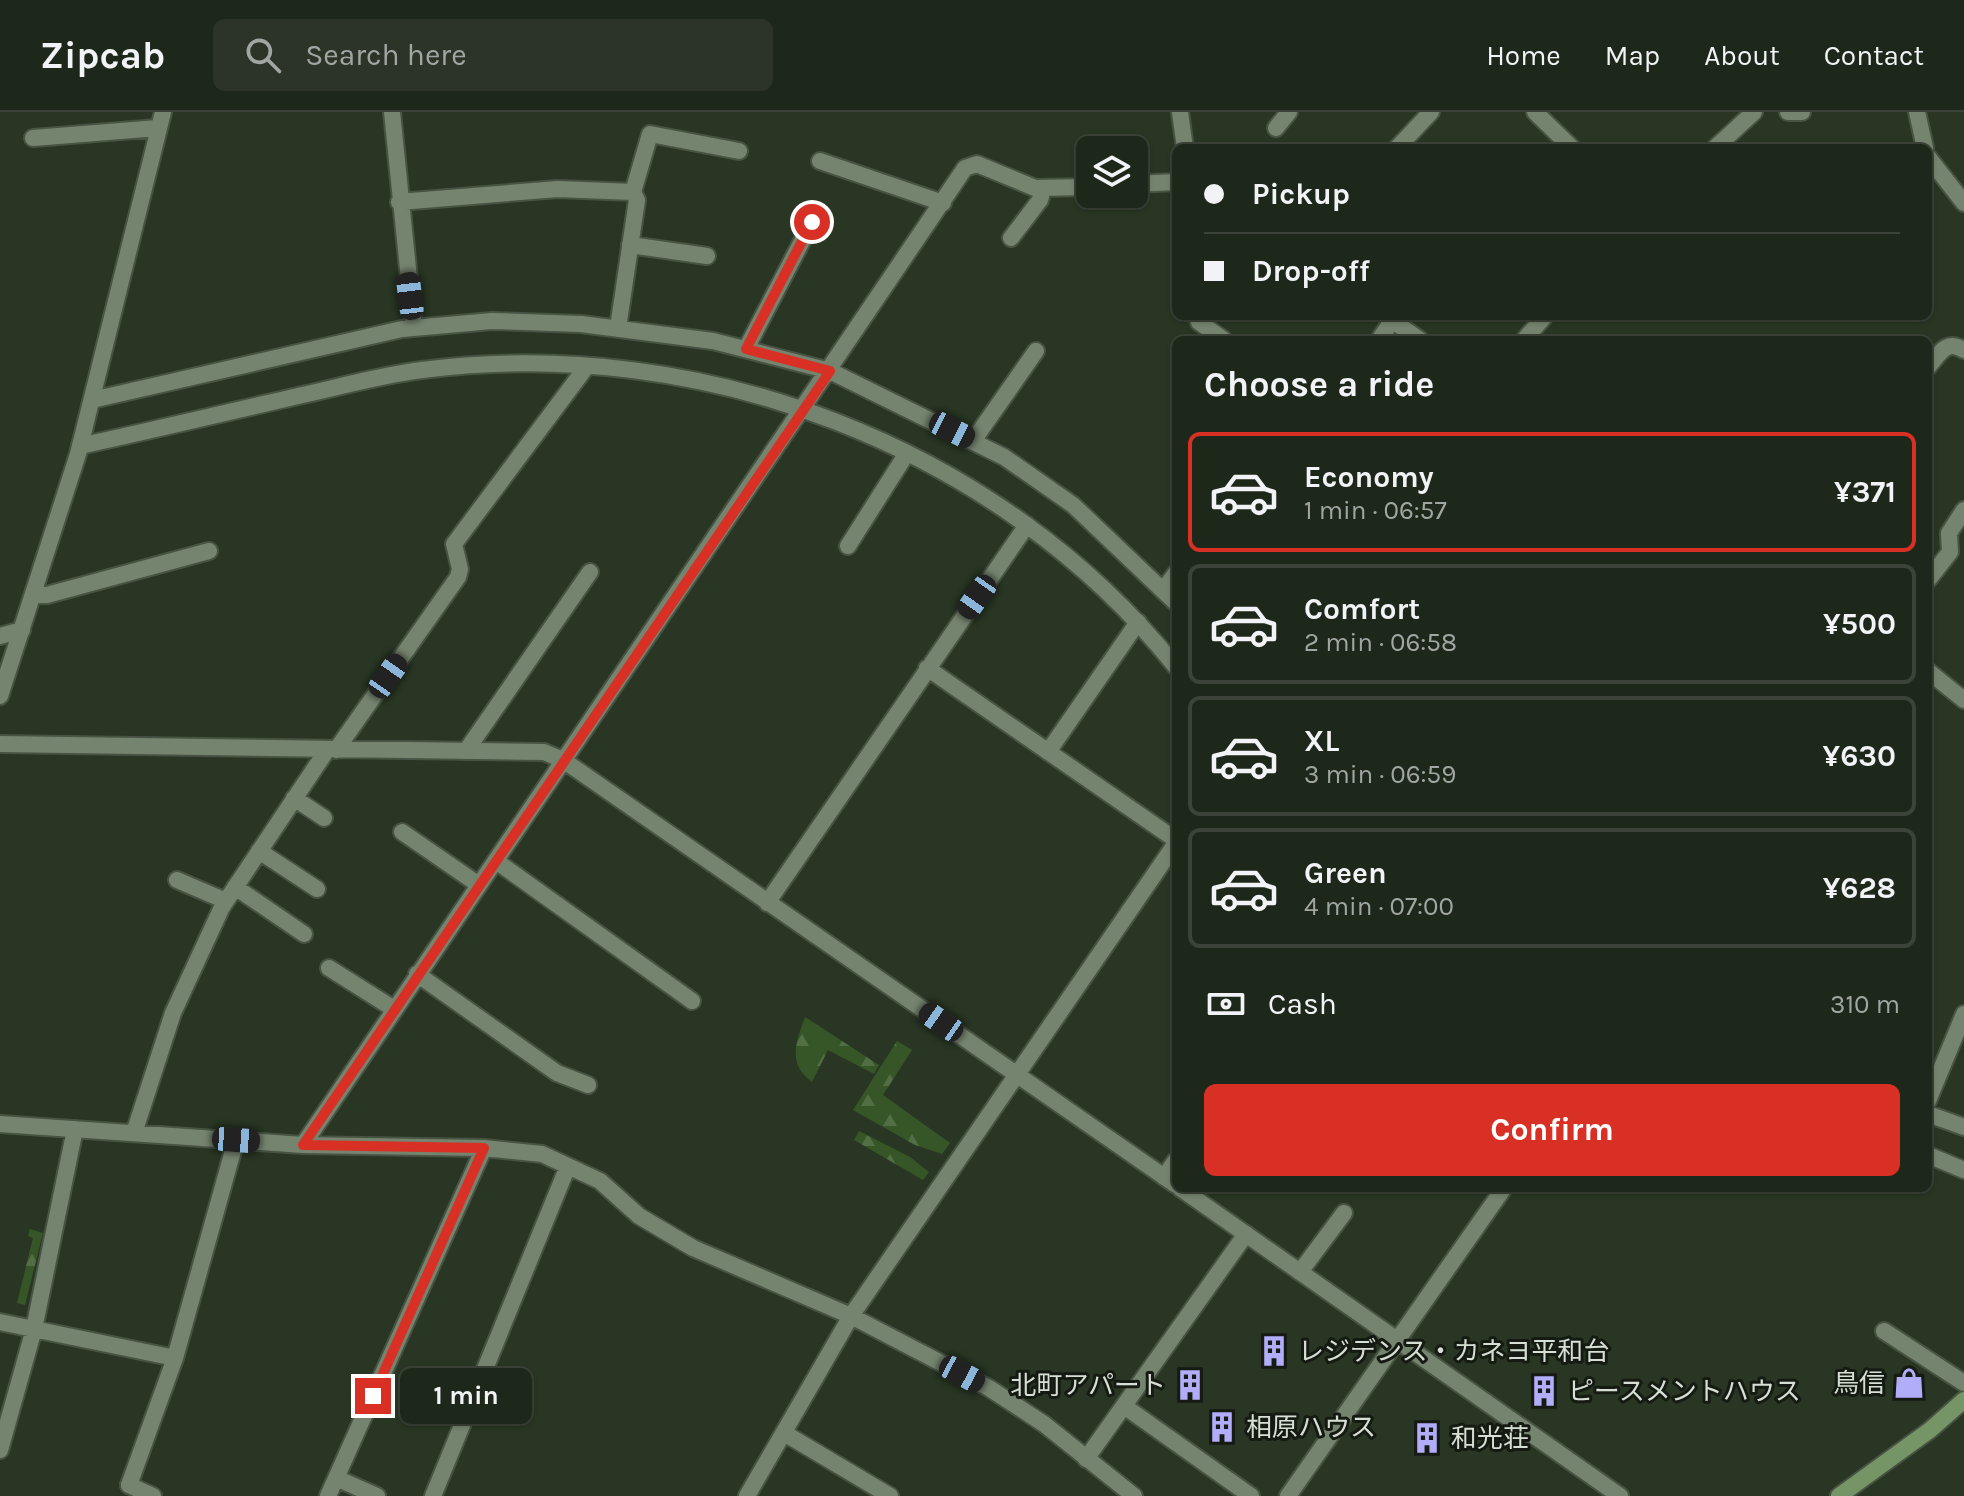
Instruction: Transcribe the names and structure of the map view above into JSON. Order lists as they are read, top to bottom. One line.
{"places":{"building":["レジデンス・カネヨ平和台","北町アパート","ピースメントハウス","相原ハウス","和光荘"],"shop":["鳥信"]},"page":{"header":"Zipcab","search":"Search here","nav":["Home","Map","About","Contact"],"banner":["Pickup","Drop-off"],"heading":"Choose a ride","list":[{"name":"Economy","note":"1 min · 06:57","value":"¥371"},{"name":"Comfort","note":"2 min · 06:58","value":"¥500"},{"name":"XL","note":"3 min · 06:59","value":"¥630"},{"name":"Green","note":"4 min · 07:00","value":"¥628"}],"pay":["Cash","310 m"],"buttons":"Confirm","bubble":"1 min"}}
